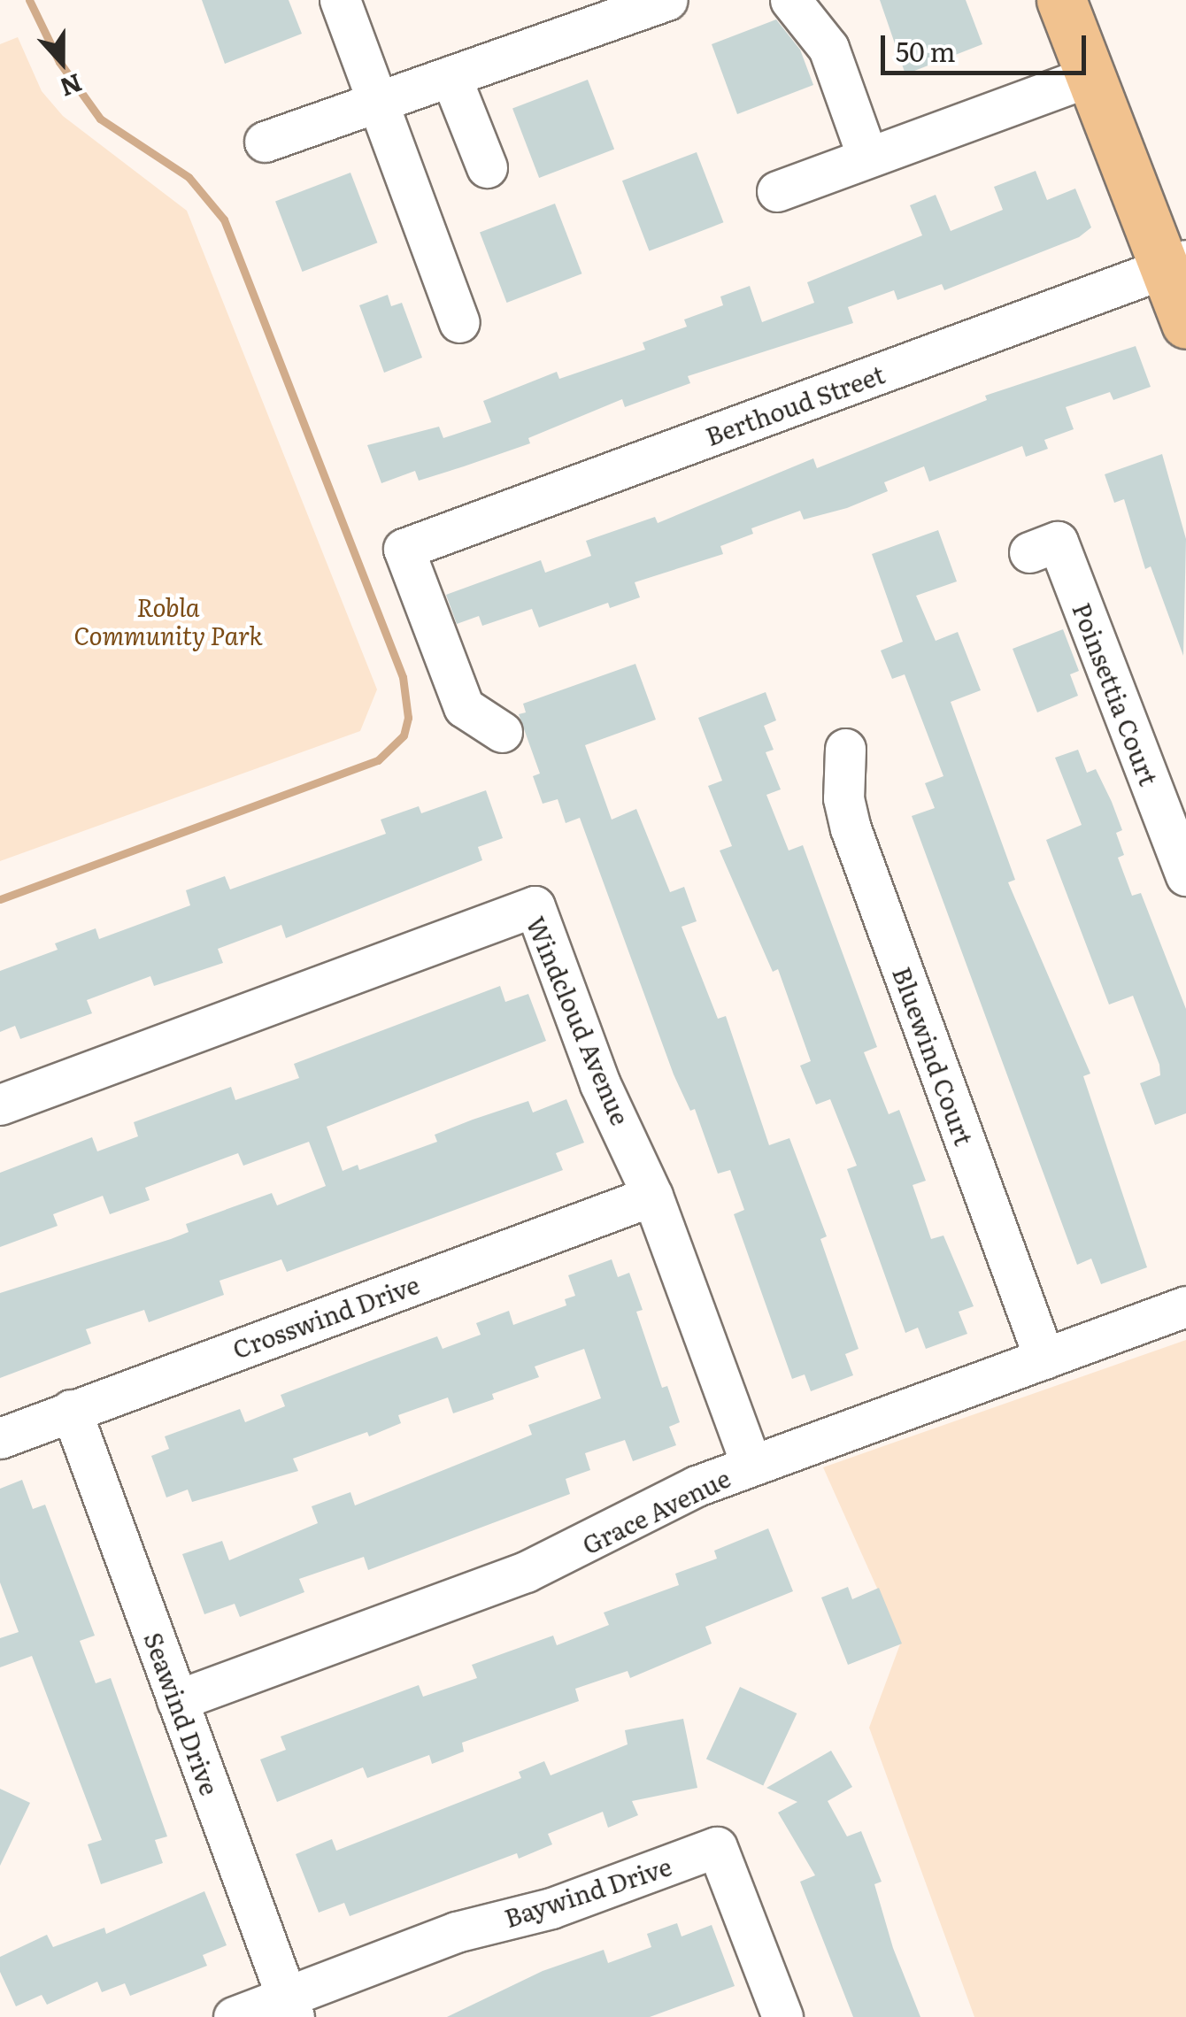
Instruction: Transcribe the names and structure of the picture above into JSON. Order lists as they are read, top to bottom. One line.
{"streets":{"street":["Berthoud Street","Poinsettia Court","Windcloud Avenue","Bluewind Court","Crosswind Drive","Grace Avenue","Seawind Drive","Baywind Drive"]},"crossings":[["Windcloud Avenue","Crosswind Drive"],["Windcloud Avenue","Grace Avenue"],["Bluewind Court","Grace Avenue"],["Crosswind Drive","Seawind Drive"],["Grace Avenue","Seawind Drive"],["Seawind Drive","Baywind Drive"]],"parks":["Robla Community Park"],"scale_bar":"50 m","north":"bottom"}
